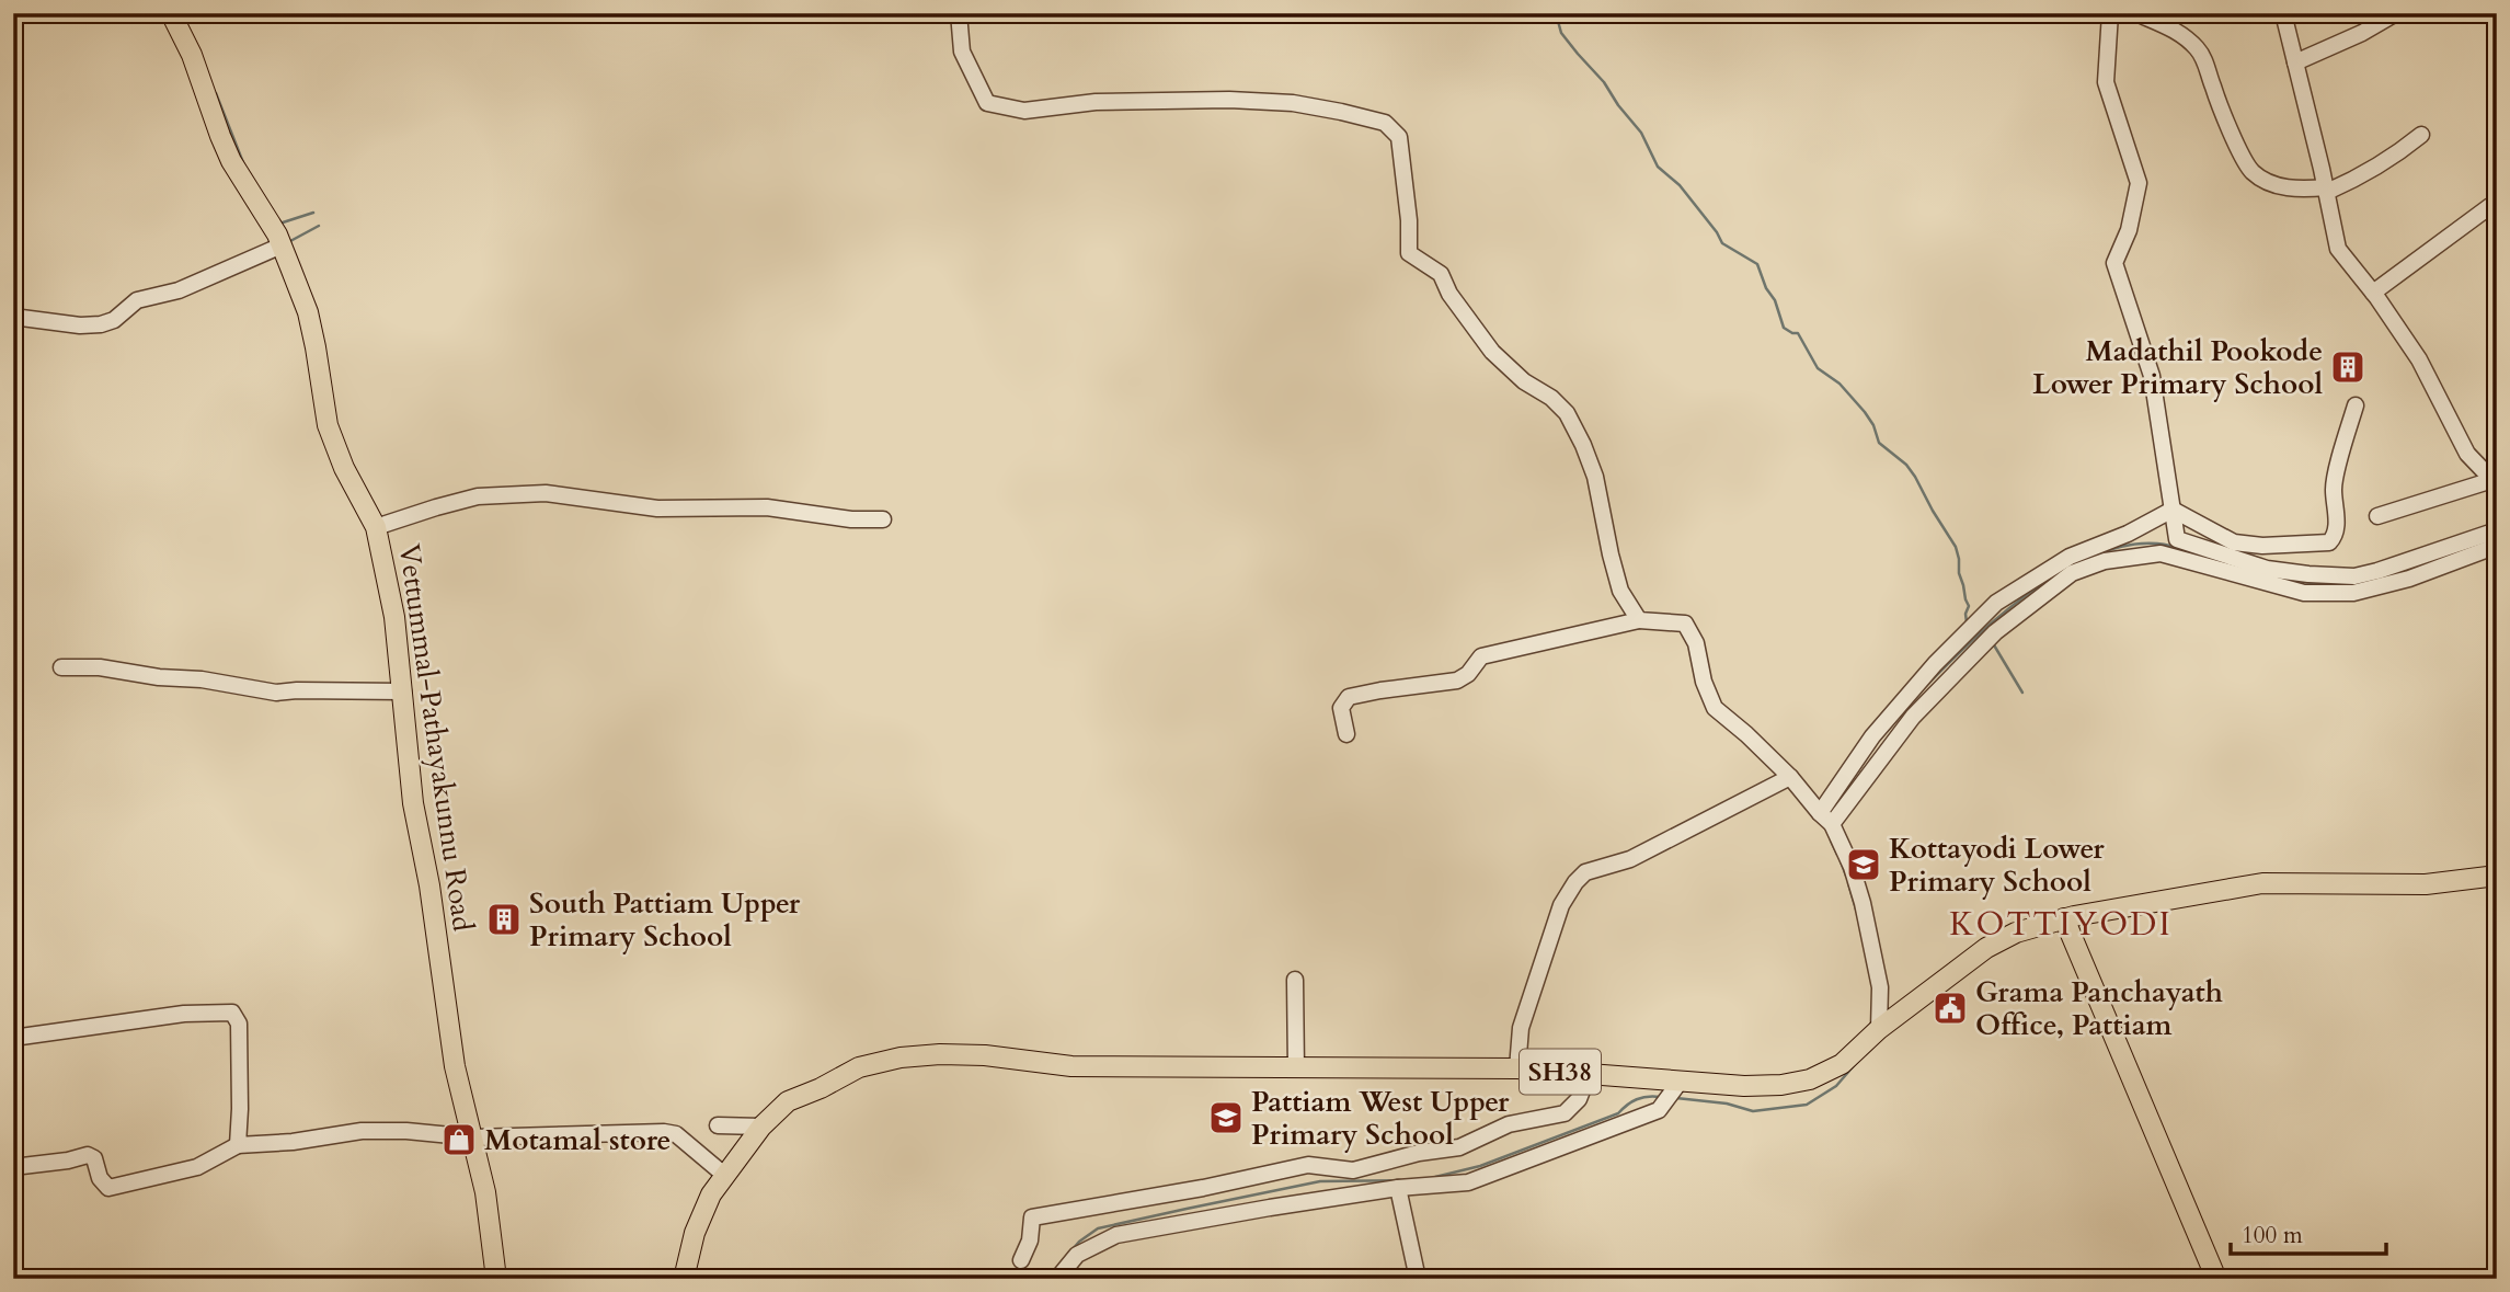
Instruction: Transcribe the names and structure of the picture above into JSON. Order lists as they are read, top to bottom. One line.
{"streets":{"main road":["Vettummal-Pathayakunnu Road","SH38"]},"districts":["KOTTIYODI"],"places":{"building":["Madathil Pookode Lower Primary School","South Pattiam Upper Primary School"],"school or university":["Kottayodi Lower Primary School","Pattiam West Upper Primary School"],"public building":["Grama Panchayath Office, Pattiam"],"shop":["Motamal store"]},"scale_bar":"100 m"}
